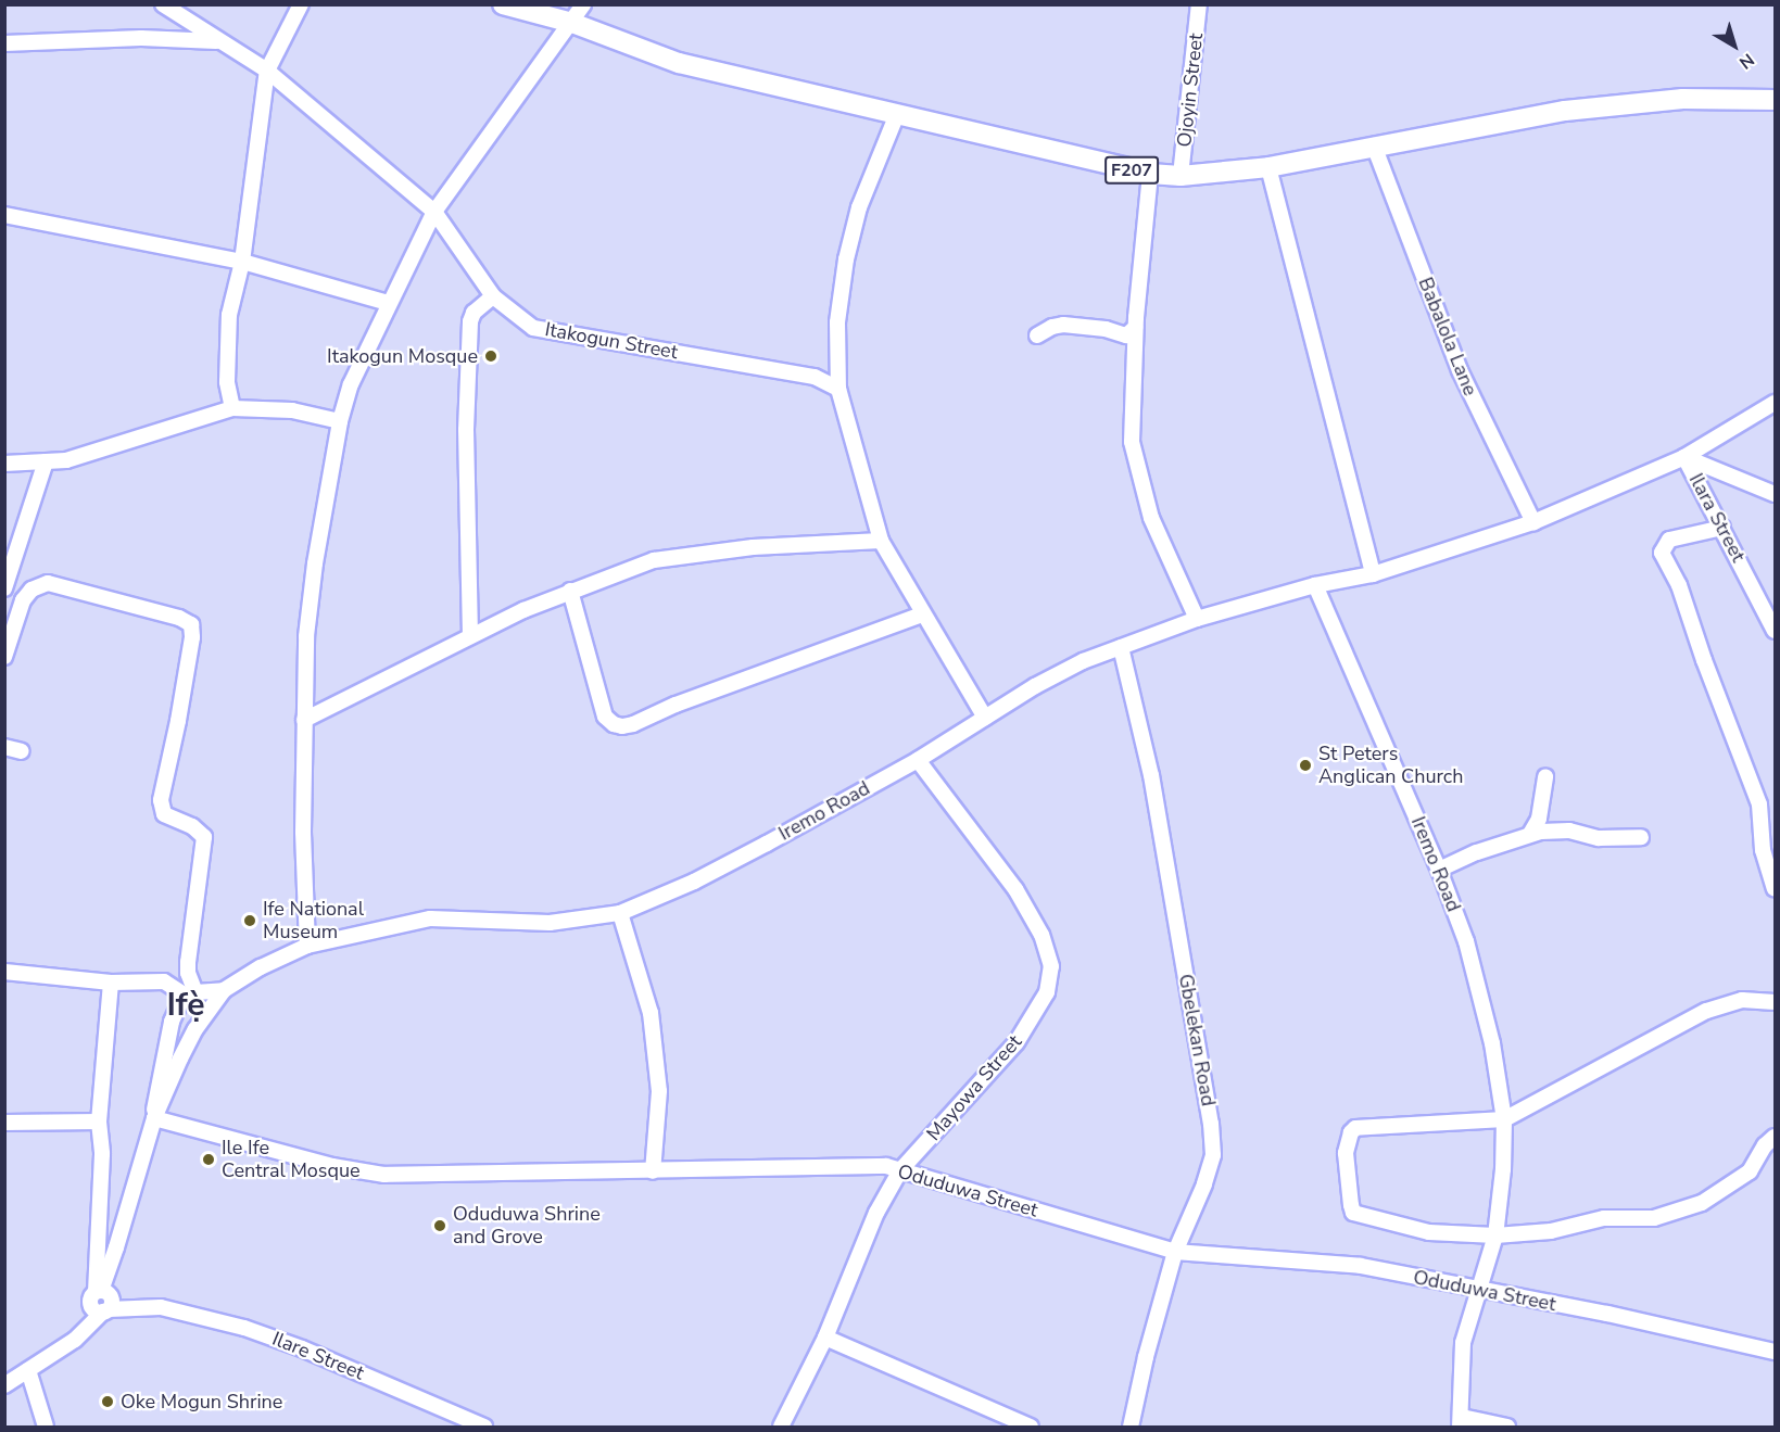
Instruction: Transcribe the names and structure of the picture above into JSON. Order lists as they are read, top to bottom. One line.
{"streets":{"main road":["F207"],"street":["Ojoyin Street","Babalola Lane","Itakogun Street","Ilara Street","Iremo Road","Gbelekan Road","Mayowa Street","Oduduwa Street","Ilare Street"]},"crossings":[["Ojoyin Street","F207"],["F207","Babalola Lane"],["Babalola Lane","Iremo Road"],["Ilara Street","Iremo Road"],["Iremo Road","Gbelekan Road"],["Iremo Road","Mayowa Street"],["Iremo Road","Oduduwa Street"],["Gbelekan Road","Oduduwa Street"],["Mayowa Street","Oduduwa Street"]],"districts":["Ifẹ̀"],"places":["Itakogun Mosque","St Peters Anglican Church","Ife National Museum","Ile Ife Central Mosque","Oduduwa Shrine and Grove","Oke Mogun Shrine"],"north":"bottom right"}
